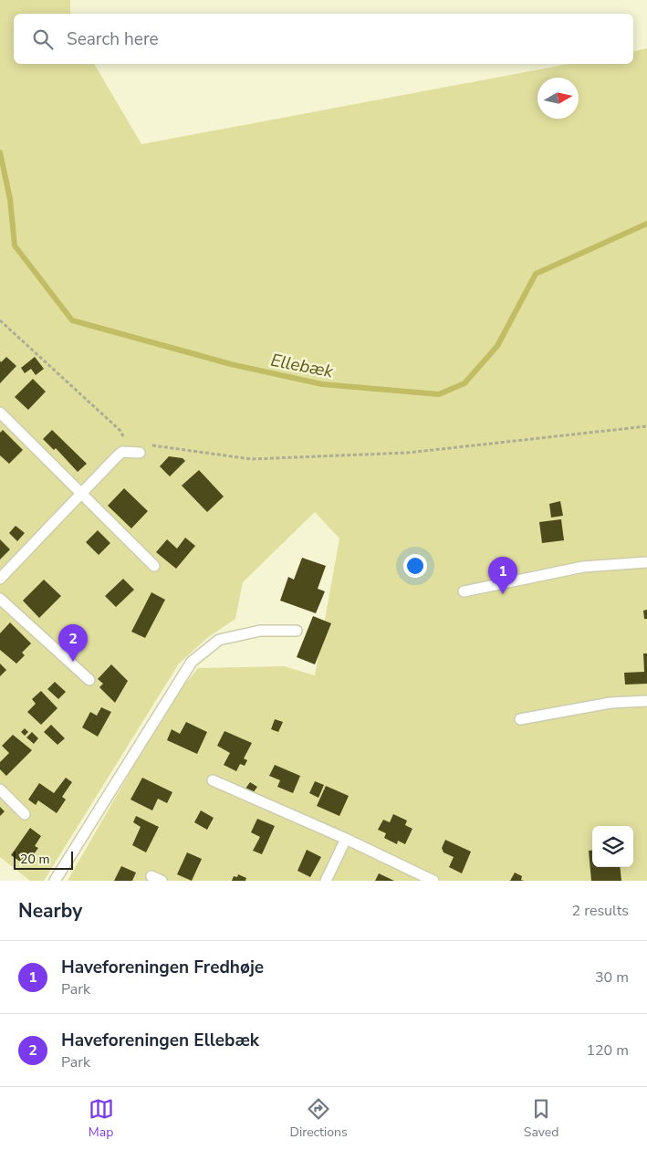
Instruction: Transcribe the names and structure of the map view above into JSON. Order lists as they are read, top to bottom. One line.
{"water":["Ellebæk"],"scale_bar":"20 m","north":"right","page":{"search":"Search here","pins":["1","2"],"scale":"20 m","heading":["Nearby","2 results"],"list":[{"mark":"1","name":"Haveforeningen Fredhøje","note":"Park","value":"30 m"},{"mark":"2","name":"Haveforeningen Ellebæk","note":"Park","value":"120 m"}],"nav":["Map","Directions","Saved"]}}
